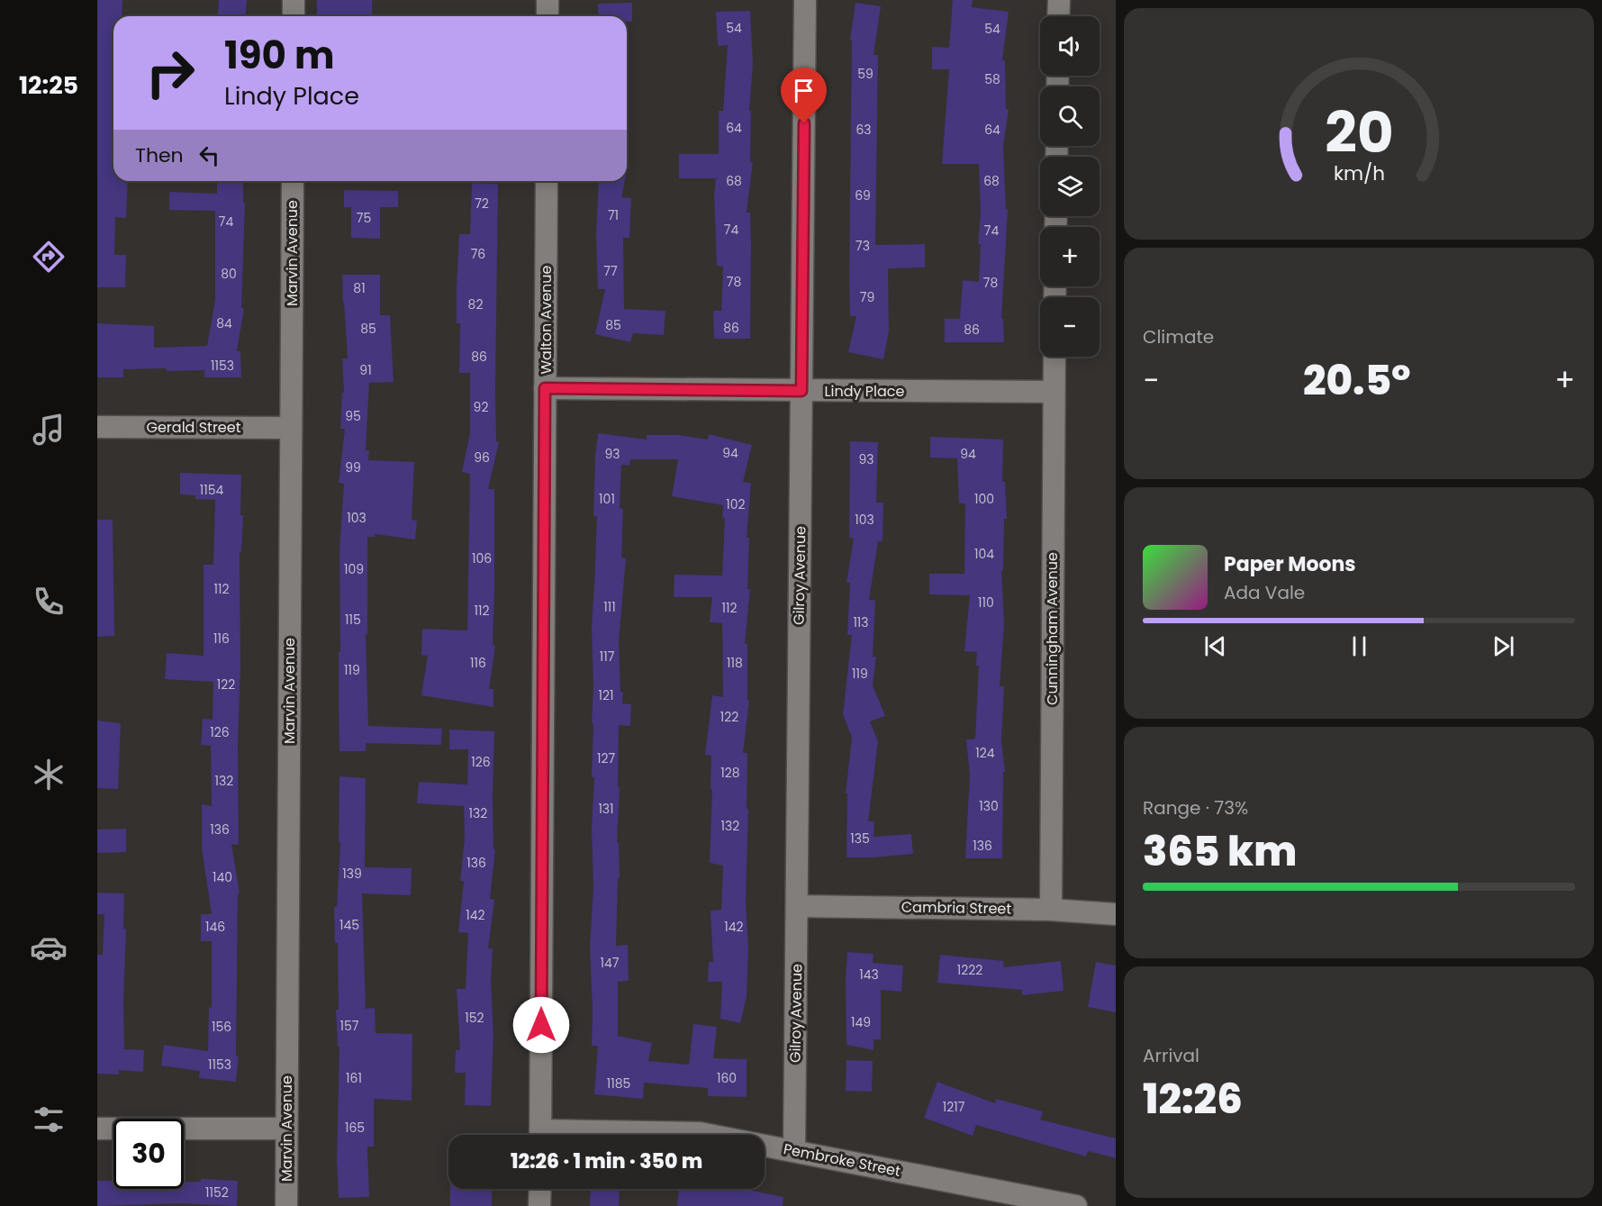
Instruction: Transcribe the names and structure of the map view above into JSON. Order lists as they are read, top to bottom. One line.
{"streets":{"street":["Marvin Avenue","Walton Avenue","Lindy Place","Gerald Street","Gilroy Avenue","Cunningham Avenue","Cambria Street","Pembroke Street"]},"crossings":[["Marvin Avenue","Gerald Street"],["Walton Avenue","Lindy Place"],["Lindy Place","Gilroy Avenue"],["Lindy Place","Cunningham Avenue"],["Gilroy Avenue","Cambria Street"],["Gilroy Avenue","Pembroke Street"],["Cunningham Avenue","Cambria Street"]],"house_numbers":["54","54","59","58","64","63","64","68","68","69","72","71","75","74","74","74","73","76","77","80","78","78","81","79","82","84","85","86","85","86","86","1153","91","92","95","94","93","94","96","93","99","1154","101","100","102","103","103","104","106","109","112","110","111","112","112","115","113","116","117","116","118","119","119","122","121","122","126","124","127","126","128","132","130","131","132","132","136","135","136","136","139","140","142","145","146","142","147","1222","143","152","149","157","156","1153","161","160","1185","1217","165","1152"],"page":{"tabs":"12:25","map_buttons":["+","−"],"turn":["190 m","Lindy Place"],"then":"Then","tile":["Climate",["Range · 73%","365 km"],["Arrival","12:26"]],"heat":["−","20.5°","+"],"song":["Paper Moons","Ada Vale"],"limit":"30","trip":"12:26 · 1 min · 350 m","gauge":["20","km/h"]}}
